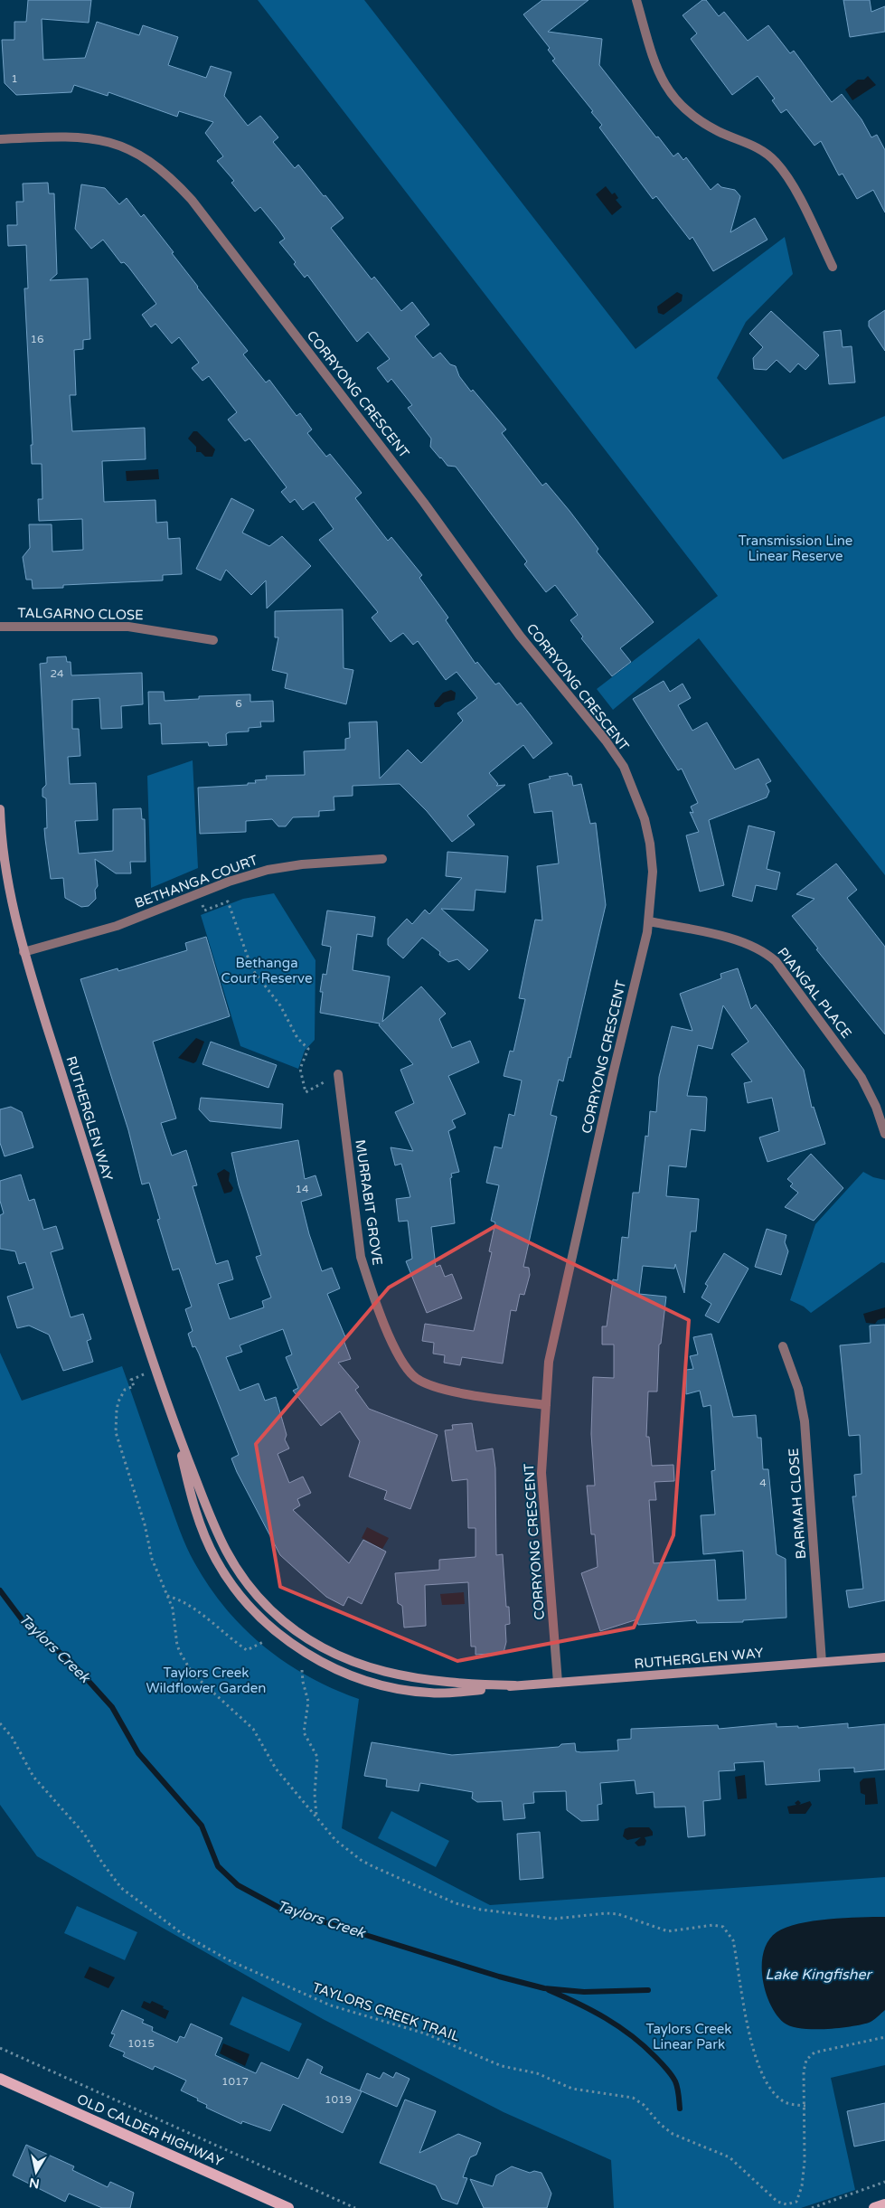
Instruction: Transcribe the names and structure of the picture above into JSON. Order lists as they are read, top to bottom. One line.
{"streets":{"main road":["OLD CALDER HIGHWAY"],"street":["CORRYONG CRESCENT","TALGARNO CLOSE","BETHANGA COURT","PIANGAL PLACE","RUTHERGLEN WAY","MURRABIT GROVE","BARMAH CLOSE"],"path":["TAYLORS CREEK TRAIL"]},"crossings":[["CORRYONG CRESCENT","PIANGAL PLACE"],["CORRYONG CRESCENT","RUTHERGLEN WAY"],["CORRYONG CRESCENT","MURRABIT GROVE"],["BETHANGA COURT","RUTHERGLEN WAY"],["RUTHERGLEN WAY","BARMAH CLOSE"]],"water":["Taylors Creek","Lake Kingfisher"],"parks":["Transmission Line Linear Reserve","Bethanga Court Reserve","Taylors Creek Wildflower Garden","Taylors Creek Linear Park"],"house_numbers":["1","16","24","6","14","4","1015","1017","1019"],"north":"bottom"}
